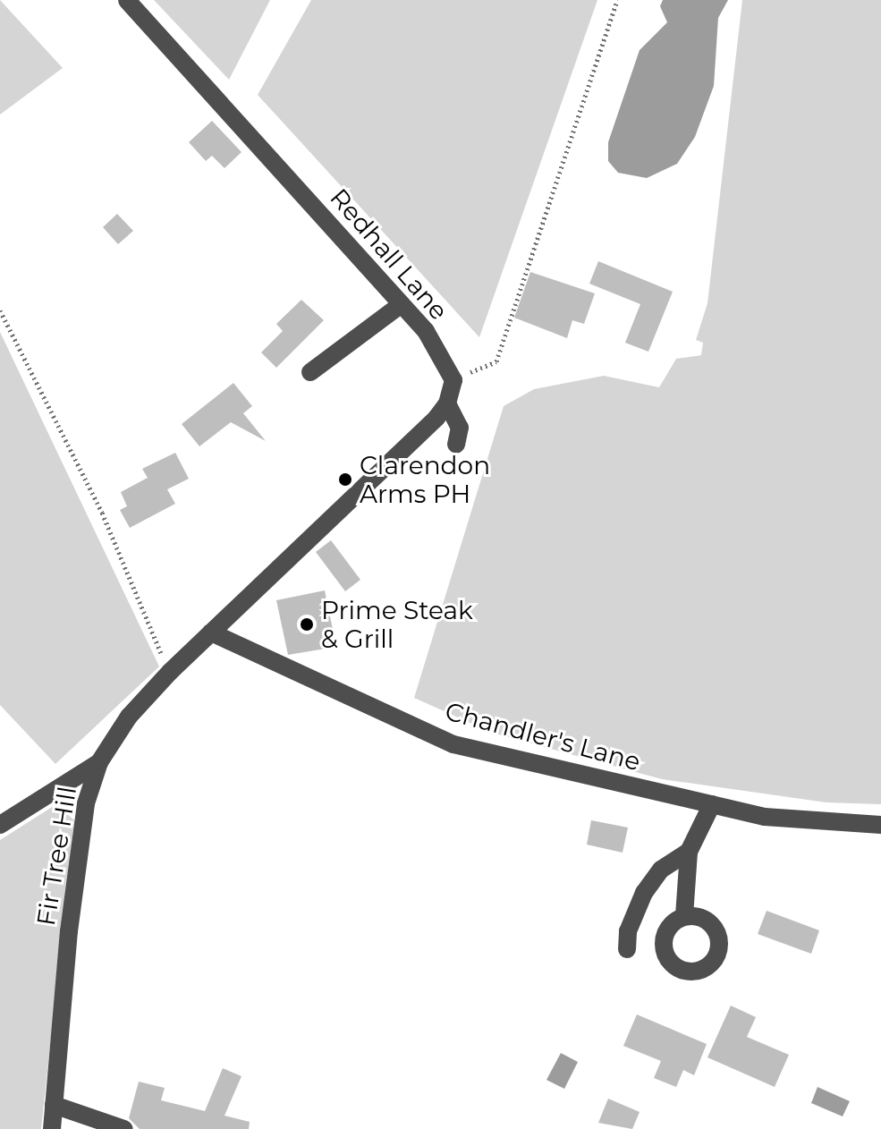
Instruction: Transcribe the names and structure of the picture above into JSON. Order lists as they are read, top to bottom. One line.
{"streets":{"street":["Redhall Lane","Chandler's Lane","Fir Tree Hill"]},"crossings":[["Chandler's Lane","Fir Tree Hill"]],"places":["Clarendon Arms PH","Prime Steak & Grill"]}
